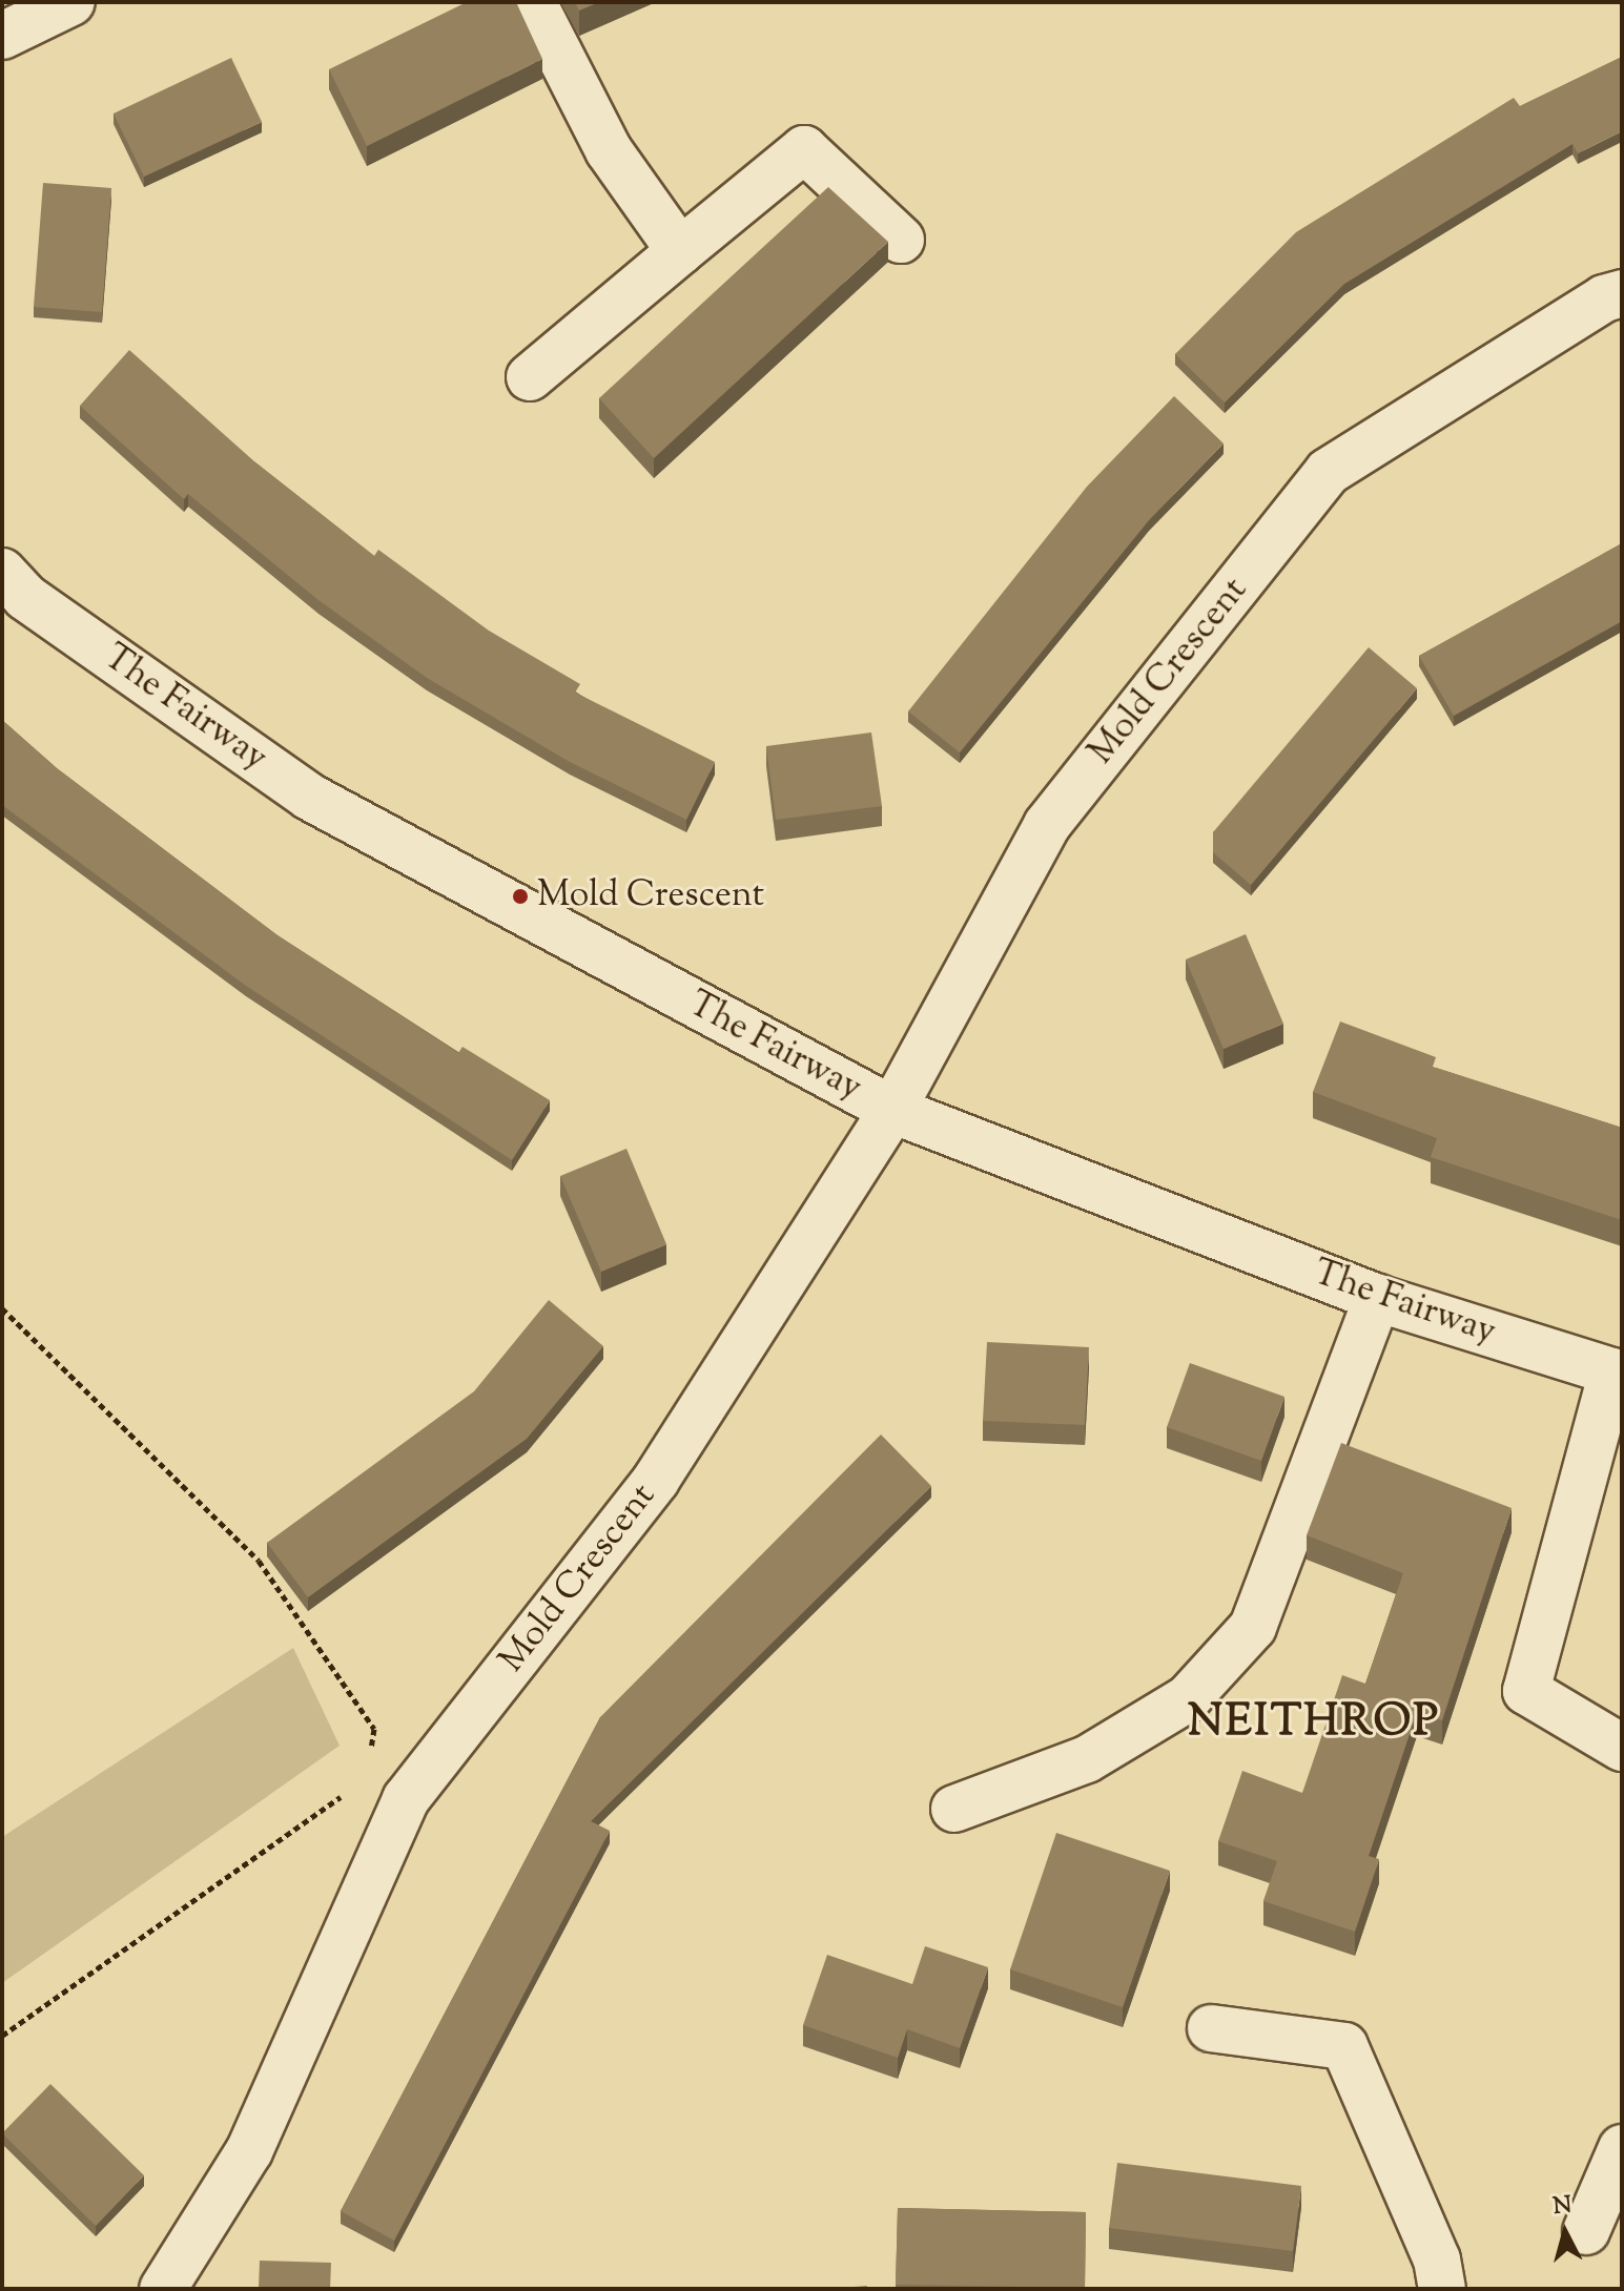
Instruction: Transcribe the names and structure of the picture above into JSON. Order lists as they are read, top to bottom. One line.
{"streets":{"street":["Mold Crescent","The Fairway"]},"crossings":[["Mold Crescent","The Fairway"]],"districts":["NEITHROP"],"places":["Mold Crescent"],"north":"top"}
